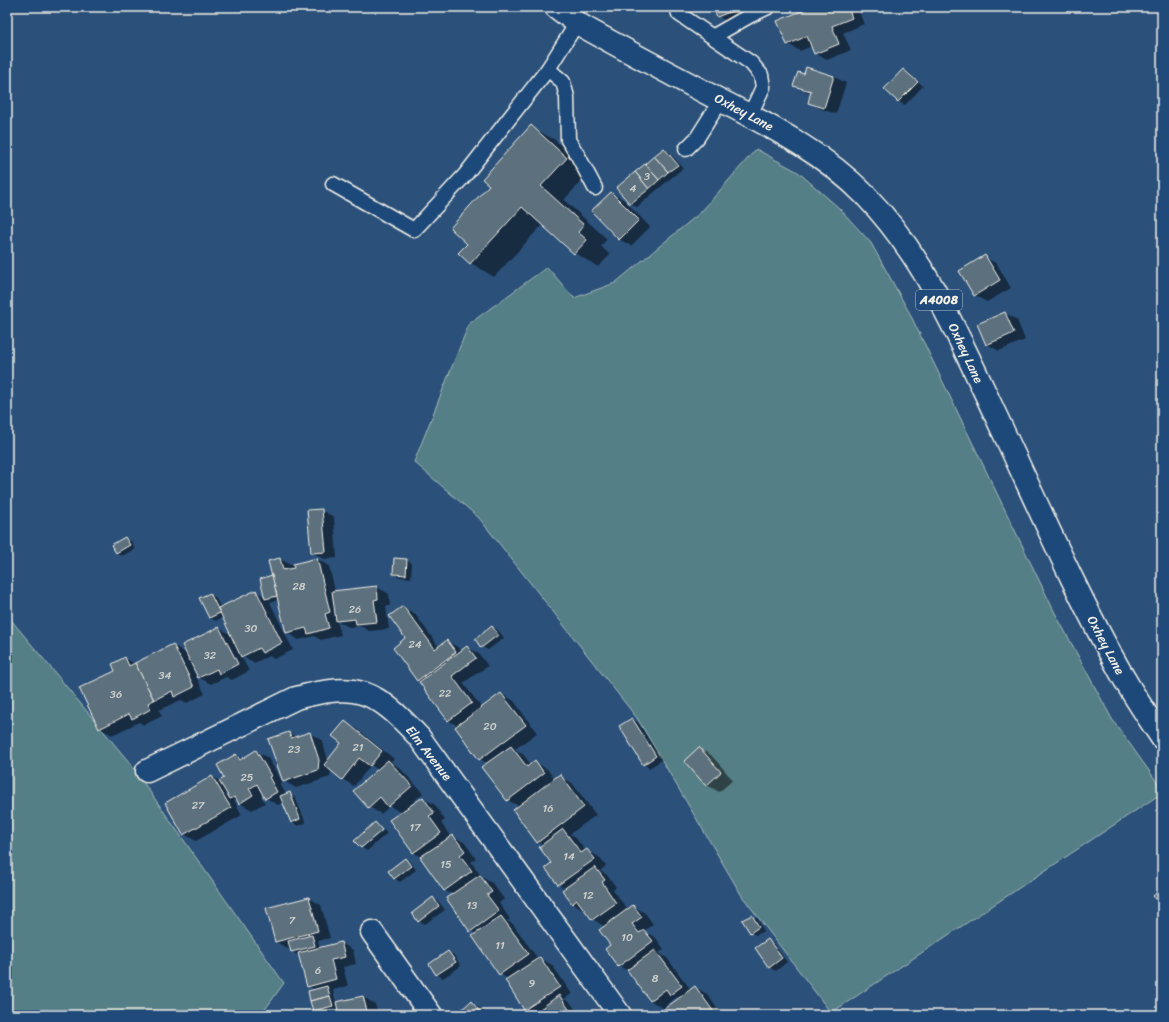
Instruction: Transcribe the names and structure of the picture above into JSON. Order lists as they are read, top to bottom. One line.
{"streets":{"main road":["Oxhey Lane","A4008","Elm Avenue"]},"house_numbers":["3","4","28","26","30","24","32","34","22","36","20","21","23","25","27","16","17","14","15","12","13","7","10","11","6","8","9"]}
